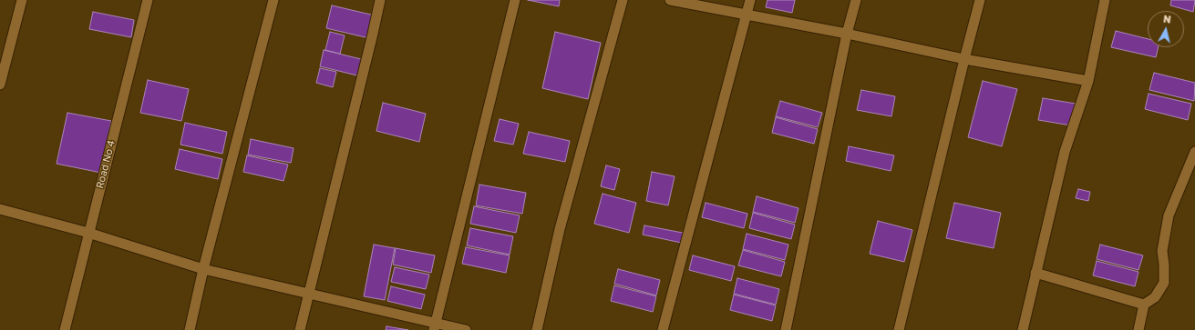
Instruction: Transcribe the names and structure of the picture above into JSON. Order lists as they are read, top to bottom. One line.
{"streets":{"street":["Road No 4"]},"north":"top"}
